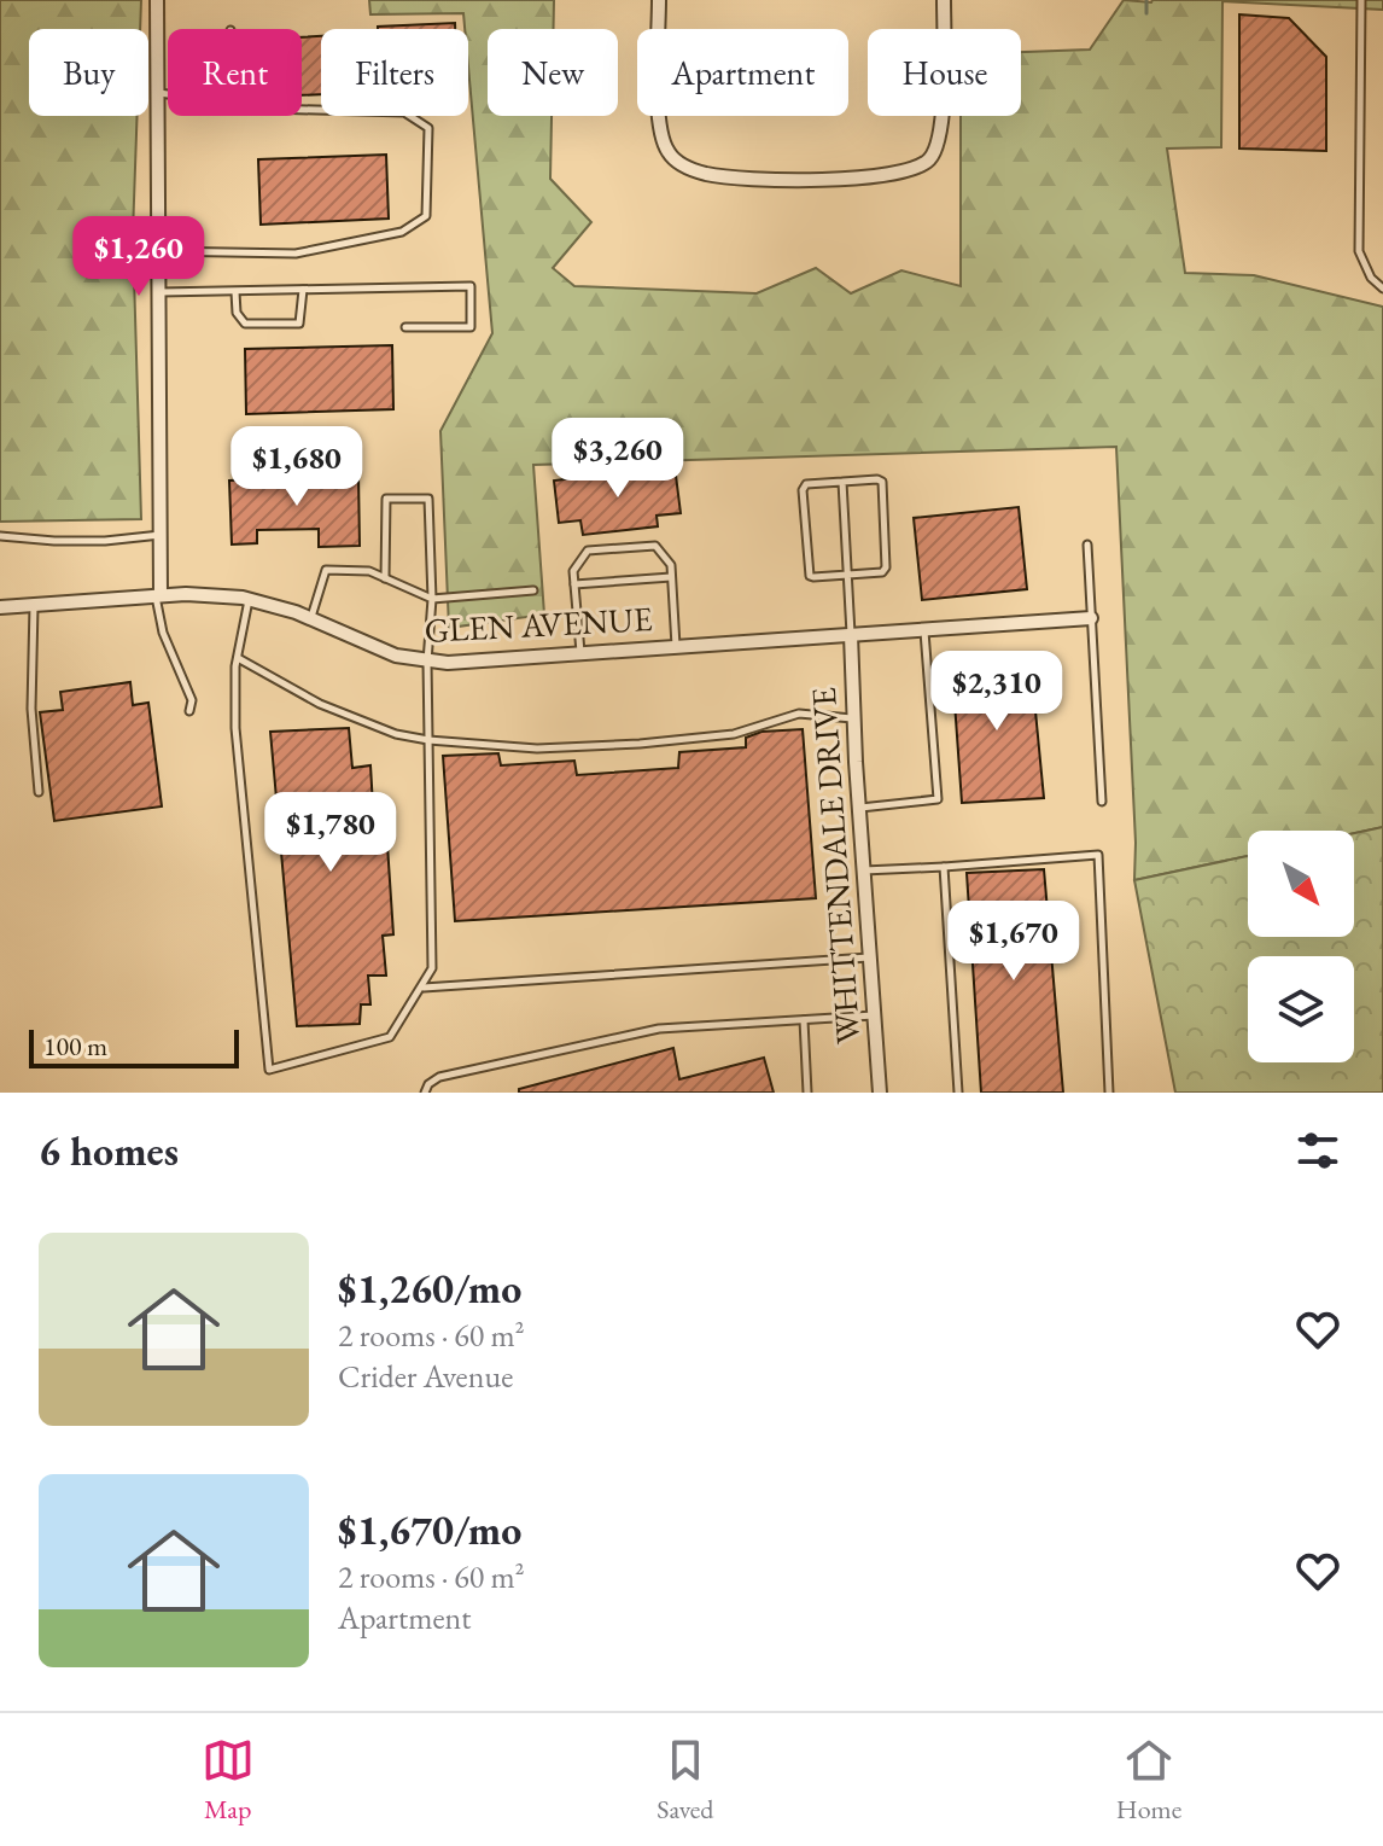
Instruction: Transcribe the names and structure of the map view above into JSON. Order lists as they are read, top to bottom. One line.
{"streets":{"street":["GLEN AVENUE","WHITTENDALE DRIVE"]},"crossings":[["GLEN AVENUE","WHITTENDALE DRIVE"]],"scale_bar":"100 m","north":"bottom right","page":{"chip":["Buy","Rent","Filters","New","Apartment","House"],"price":["$1,260","$3,260","$1,680","$2,310","$1,780","$1,670"],"scale":"100 m","heading":"6 homes","list":[{"name":"$1,260/mo","note":"2 rooms · 60 m² · Crider Avenue"},{"name":"$1,670/mo","note":"2 rooms · 60 m² · Apartment"}],"tabs":["Map","Saved","Home"]}}
